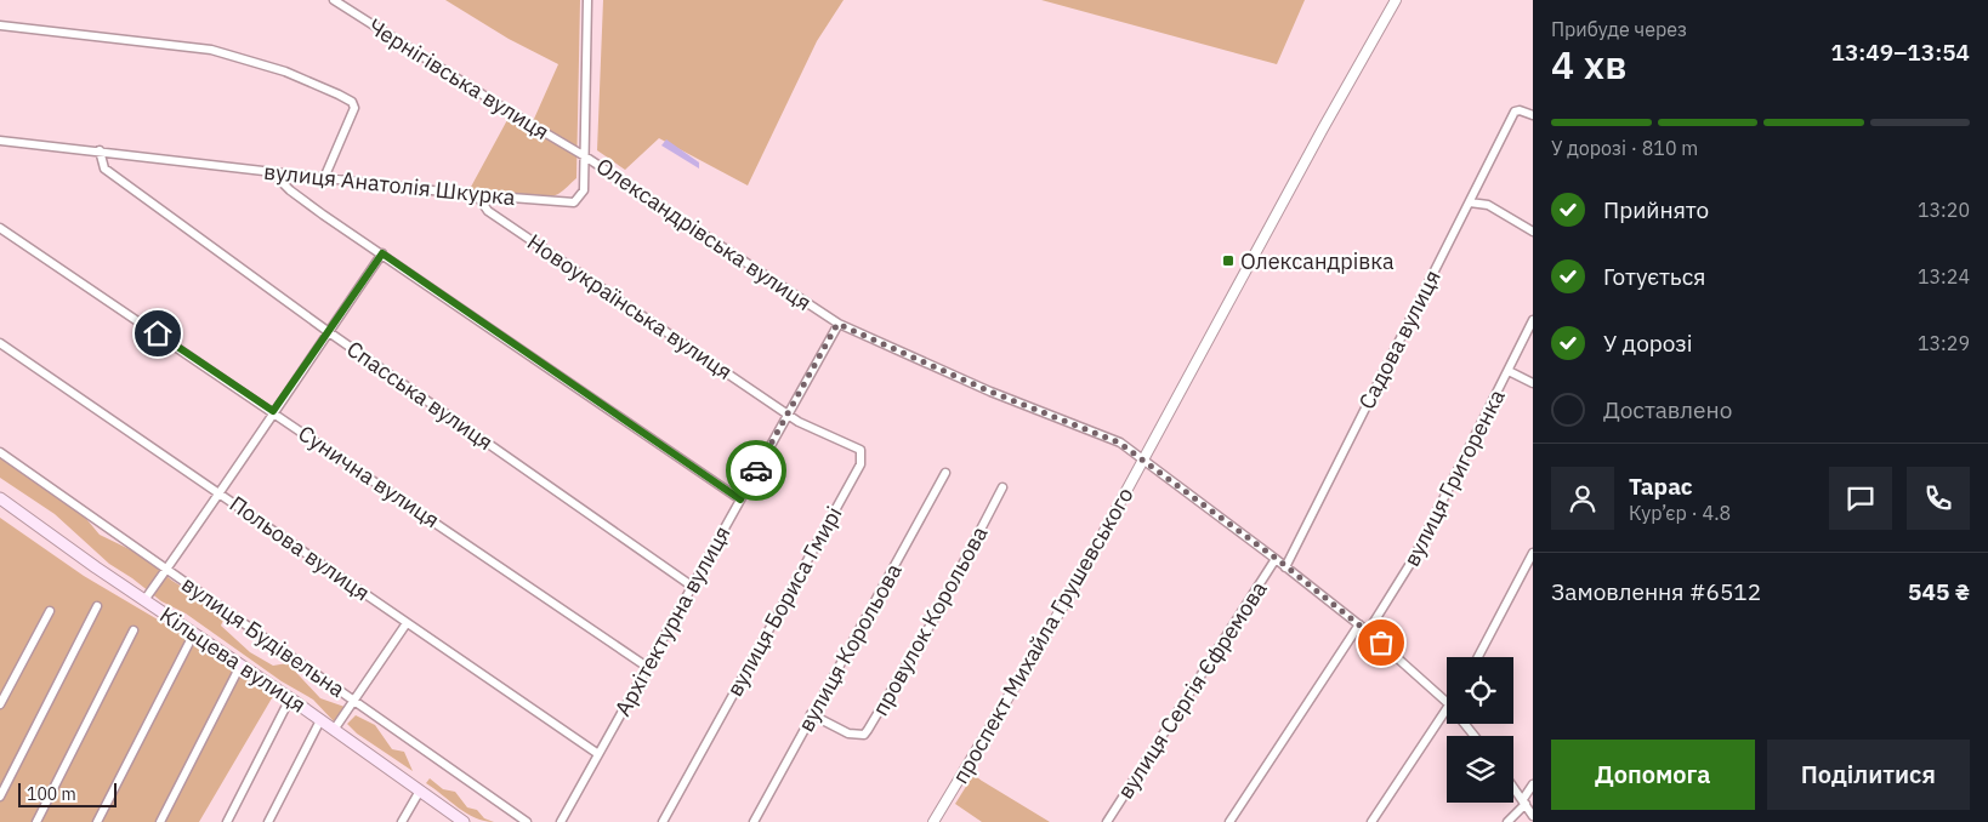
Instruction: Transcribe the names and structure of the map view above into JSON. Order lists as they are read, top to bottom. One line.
{"streets":{"main road":["Кільцева вулиця"],"street":["Чернігівська вулиця","вулиця Анатолія Шкурка","Олександрівська вулиця","Новоукраїнська вулиця","Садова вулиця","Спасська вулиця","Сунична вулиця","вулиця Григоренка","Польова вулиця","вулиця Бориса Гмирі","Архітектурна вулиця","провулок Корольова","проспект Михайла Грушевського","вулиця Будівельна","вулиця Корольова","вулиця Сергія Єфремова"]},"crossings":[["Чернігівська вулиця","вулиця Анатолія Шкурка"],["Чернігівська вулиця","Олександрівська вулиця"],["вулиця Анатолія Шкурка","Олександрівська вулиця"],["вулиця Анатолія Шкурка","Новоукраїнська вулиця"],["вулиця Анатолія Шкурка","Спасська вулиця"],["Олександрівська вулиця","Садова вулиця"],["Олександрівська вулиця","вулиця Григоренка"],["Олександрівська вулиця","Архітектурна вулиця"],["Олександрівська вулиця","проспект Михайла Грушевського"],["Олександрівська вулиця","вулиця Сергія Єфремова"],["Новоукраїнська вулиця","вулиця Бориса Гмирі"],["Новоукраїнська вулиця","Архітектурна вулиця"],["Спасська вулиця","Архітектурна вулиця"],["Сунична вулиця","Архітектурна вулиця"],["Польова вулиця","Архітектурна вулиця"],["вулиця Бориса Гмирі","Архітектурна вулиця"],["провулок Корольова","вулиця Корольова"]],"places":{"transit":["Олександрівка"]},"scale_bar":"100 m","page":{"heading":["4 хв","Прибуде через","13:49–13:54"],"panel":["Тарас","Кур’єр · 4.8","Замовлення #6512","545 ₴"],"bar":"У дорозі · 810 m","list":[["Прийнято","13:20"],["Готується","13:24"],["У дорозі","13:29"],"Доставлено"],"buttons":["Допомога","Поділитися"],"scale":"100 m"}}
